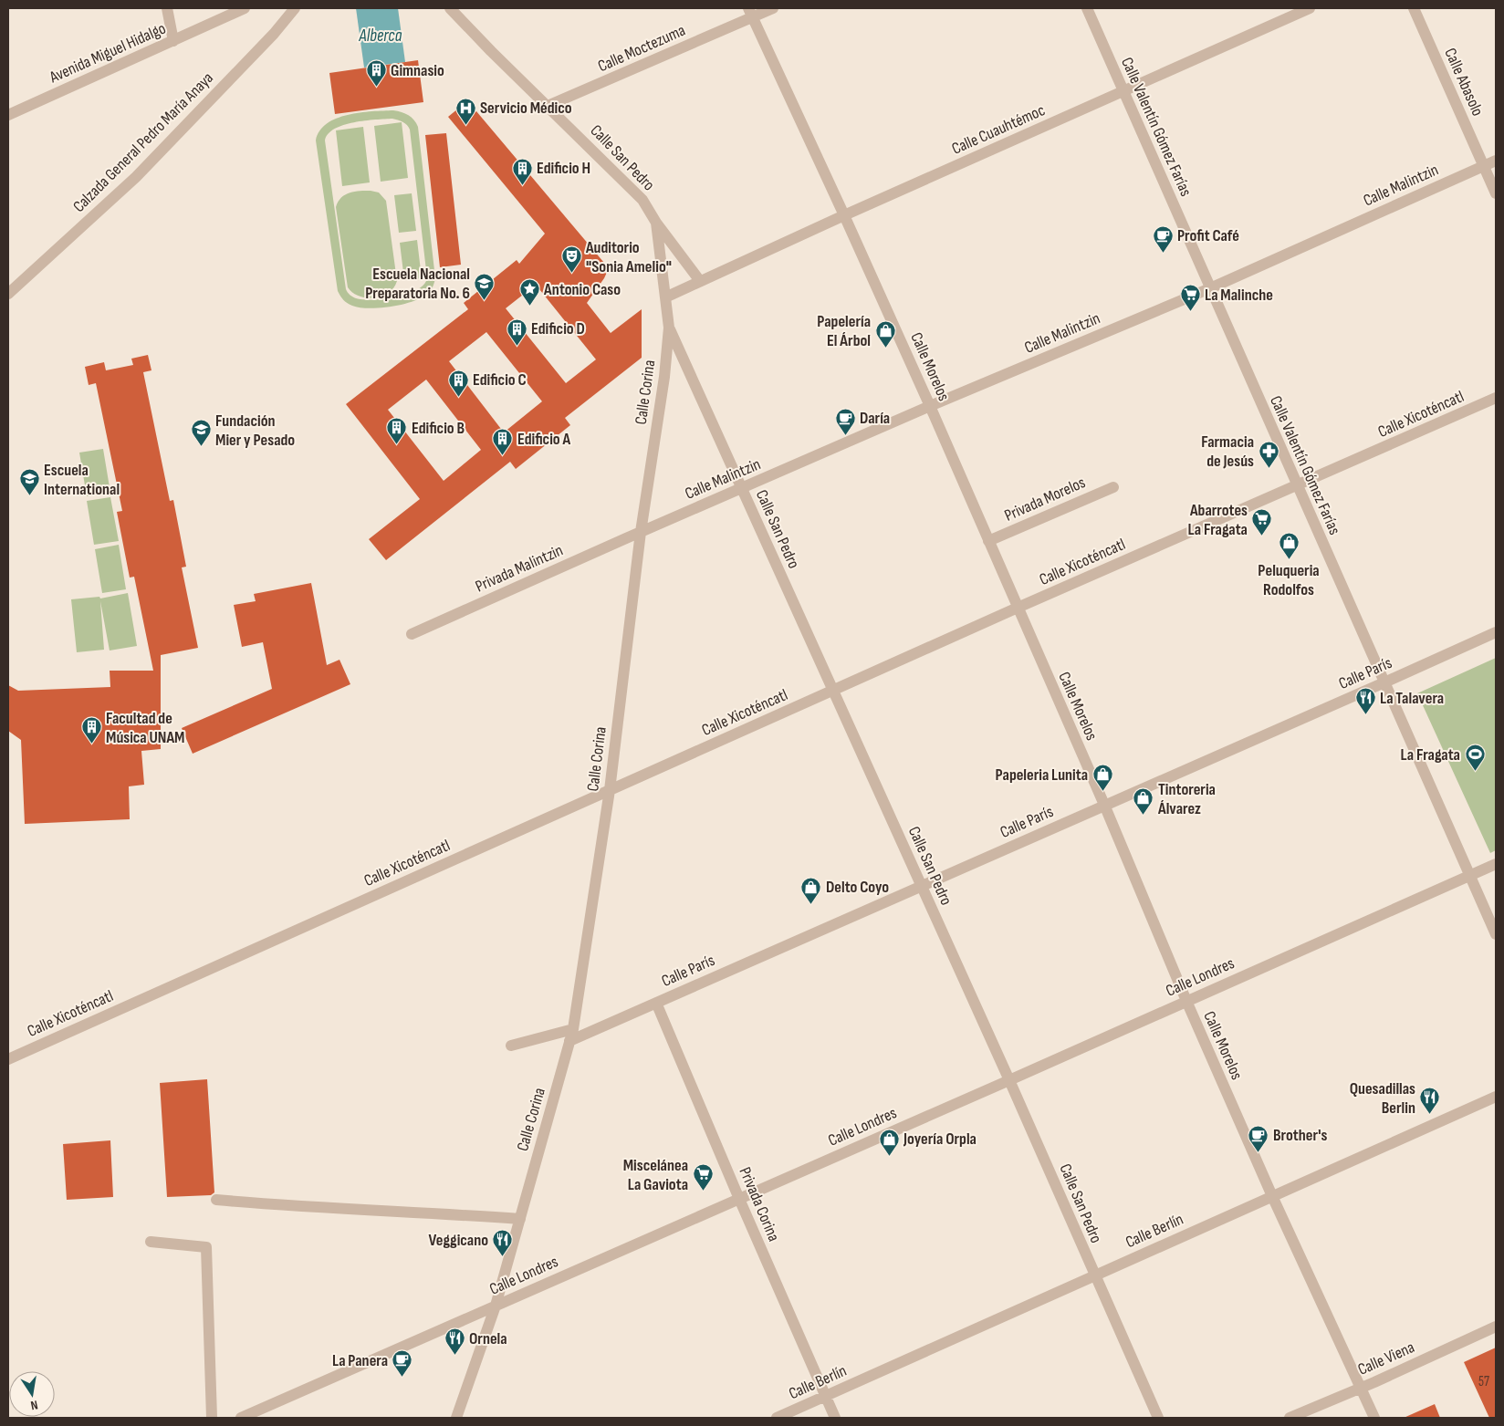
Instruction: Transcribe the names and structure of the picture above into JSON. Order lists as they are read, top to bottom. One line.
{"streets":{"street":["Calle Moctezuma","Avenida Miguel Hidalgo","Calle Abasolo","Calle Valentín Gómez Farías","Calle Cuauhtémoc","Calzada General Pedro María Anaya","Calle San Pedro","Calle Malintzin","Calle Morelos","Calle Corina","Calle Xicoténcatl","Privada Morelos","Privada Malintzin","Calle París","Calle Londres","Privada Corina","Calle Berlín","Calle Viena"]},"crossings":[["Calle Moctezuma","Calle San Pedro"],["Calle Moctezuma","Calle Morelos"],["Calle Abasolo","Calle Malintzin"],["Calle Valentín Gómez Farías","Calle Cuauhtémoc"],["Calle Valentín Gómez Farías","Calle Malintzin"],["Calle Valentín Gómez Farías","Calle Xicoténcatl"],["Calle Valentín Gómez Farías","Calle París"],["Calle Valentín Gómez Farías","Calle Londres"],["Calle Cuauhtémoc","Calle San Pedro"],["Calle Cuauhtémoc","Calle Morelos"],["Calle Cuauhtémoc","Calle Corina"],["Calle San Pedro","Calle Malintzin"],["Calle San Pedro","Calle Corina"],["Calle San Pedro","Calle Xicoténcatl"],["Calle San Pedro","Calle París"],["Calle San Pedro","Calle Londres"],["Calle San Pedro","Calle Berlín"],["Calle Malintzin","Calle Morelos"],["Calle Malintzin","Calle Corina"],["Calle Malintzin","Privada Malintzin"],["Calle Morelos","Calle Xicoténcatl"],["Calle Morelos","Privada Morelos"],["Calle Morelos","Calle París"],["Calle Morelos","Calle Londres"],["Calle Morelos","Calle Berlín"],["Calle Morelos","Calle Viena"],["Calle Corina","Calle Xicoténcatl"],["Calle Corina","Privada Malintzin"],["Calle Corina","Calle París"],["Calle Corina","Calle Londres"],["Calle París","Privada Corina"],["Calle Londres","Privada Corina"],["Privada Corina","Calle Berlín"]],"water":["Alberca"],"places":{"building":["Gimnasio","Edificio H","Edificio D","Edificio C","Edificio B","Edificio A","Facultad de Música UNAM"],"hospital":["Servicio Médico"],"cafe":["Profit Café","Daría","Brother's","La Panera"],"theatre":["Auditorio \"Sonia Amelio\""],"school or university":["Escuela Nacional Preparatoria No. 6","Fundación Mier y Pesado","Escuela International"],"place":["Antonio Caso"],"supermarket":["La Malinche","Abarrotes La Fragata","Miscelánea La Gaviota"],"shop":["Papelería El Árbol","Peluqueria Rodolfos","Papeleria Lunita","Tintoreria Álvarez","Delto Coyo","Joyería Orpla"],"pharmacy":["Farmacia de Jesús"],"restaurant":["La Talavera","Quesadillas Berlin","Veggicano","Ornela"],"sports":["La Fragata"]},"house_numbers":["57"],"north":"bottom"}
